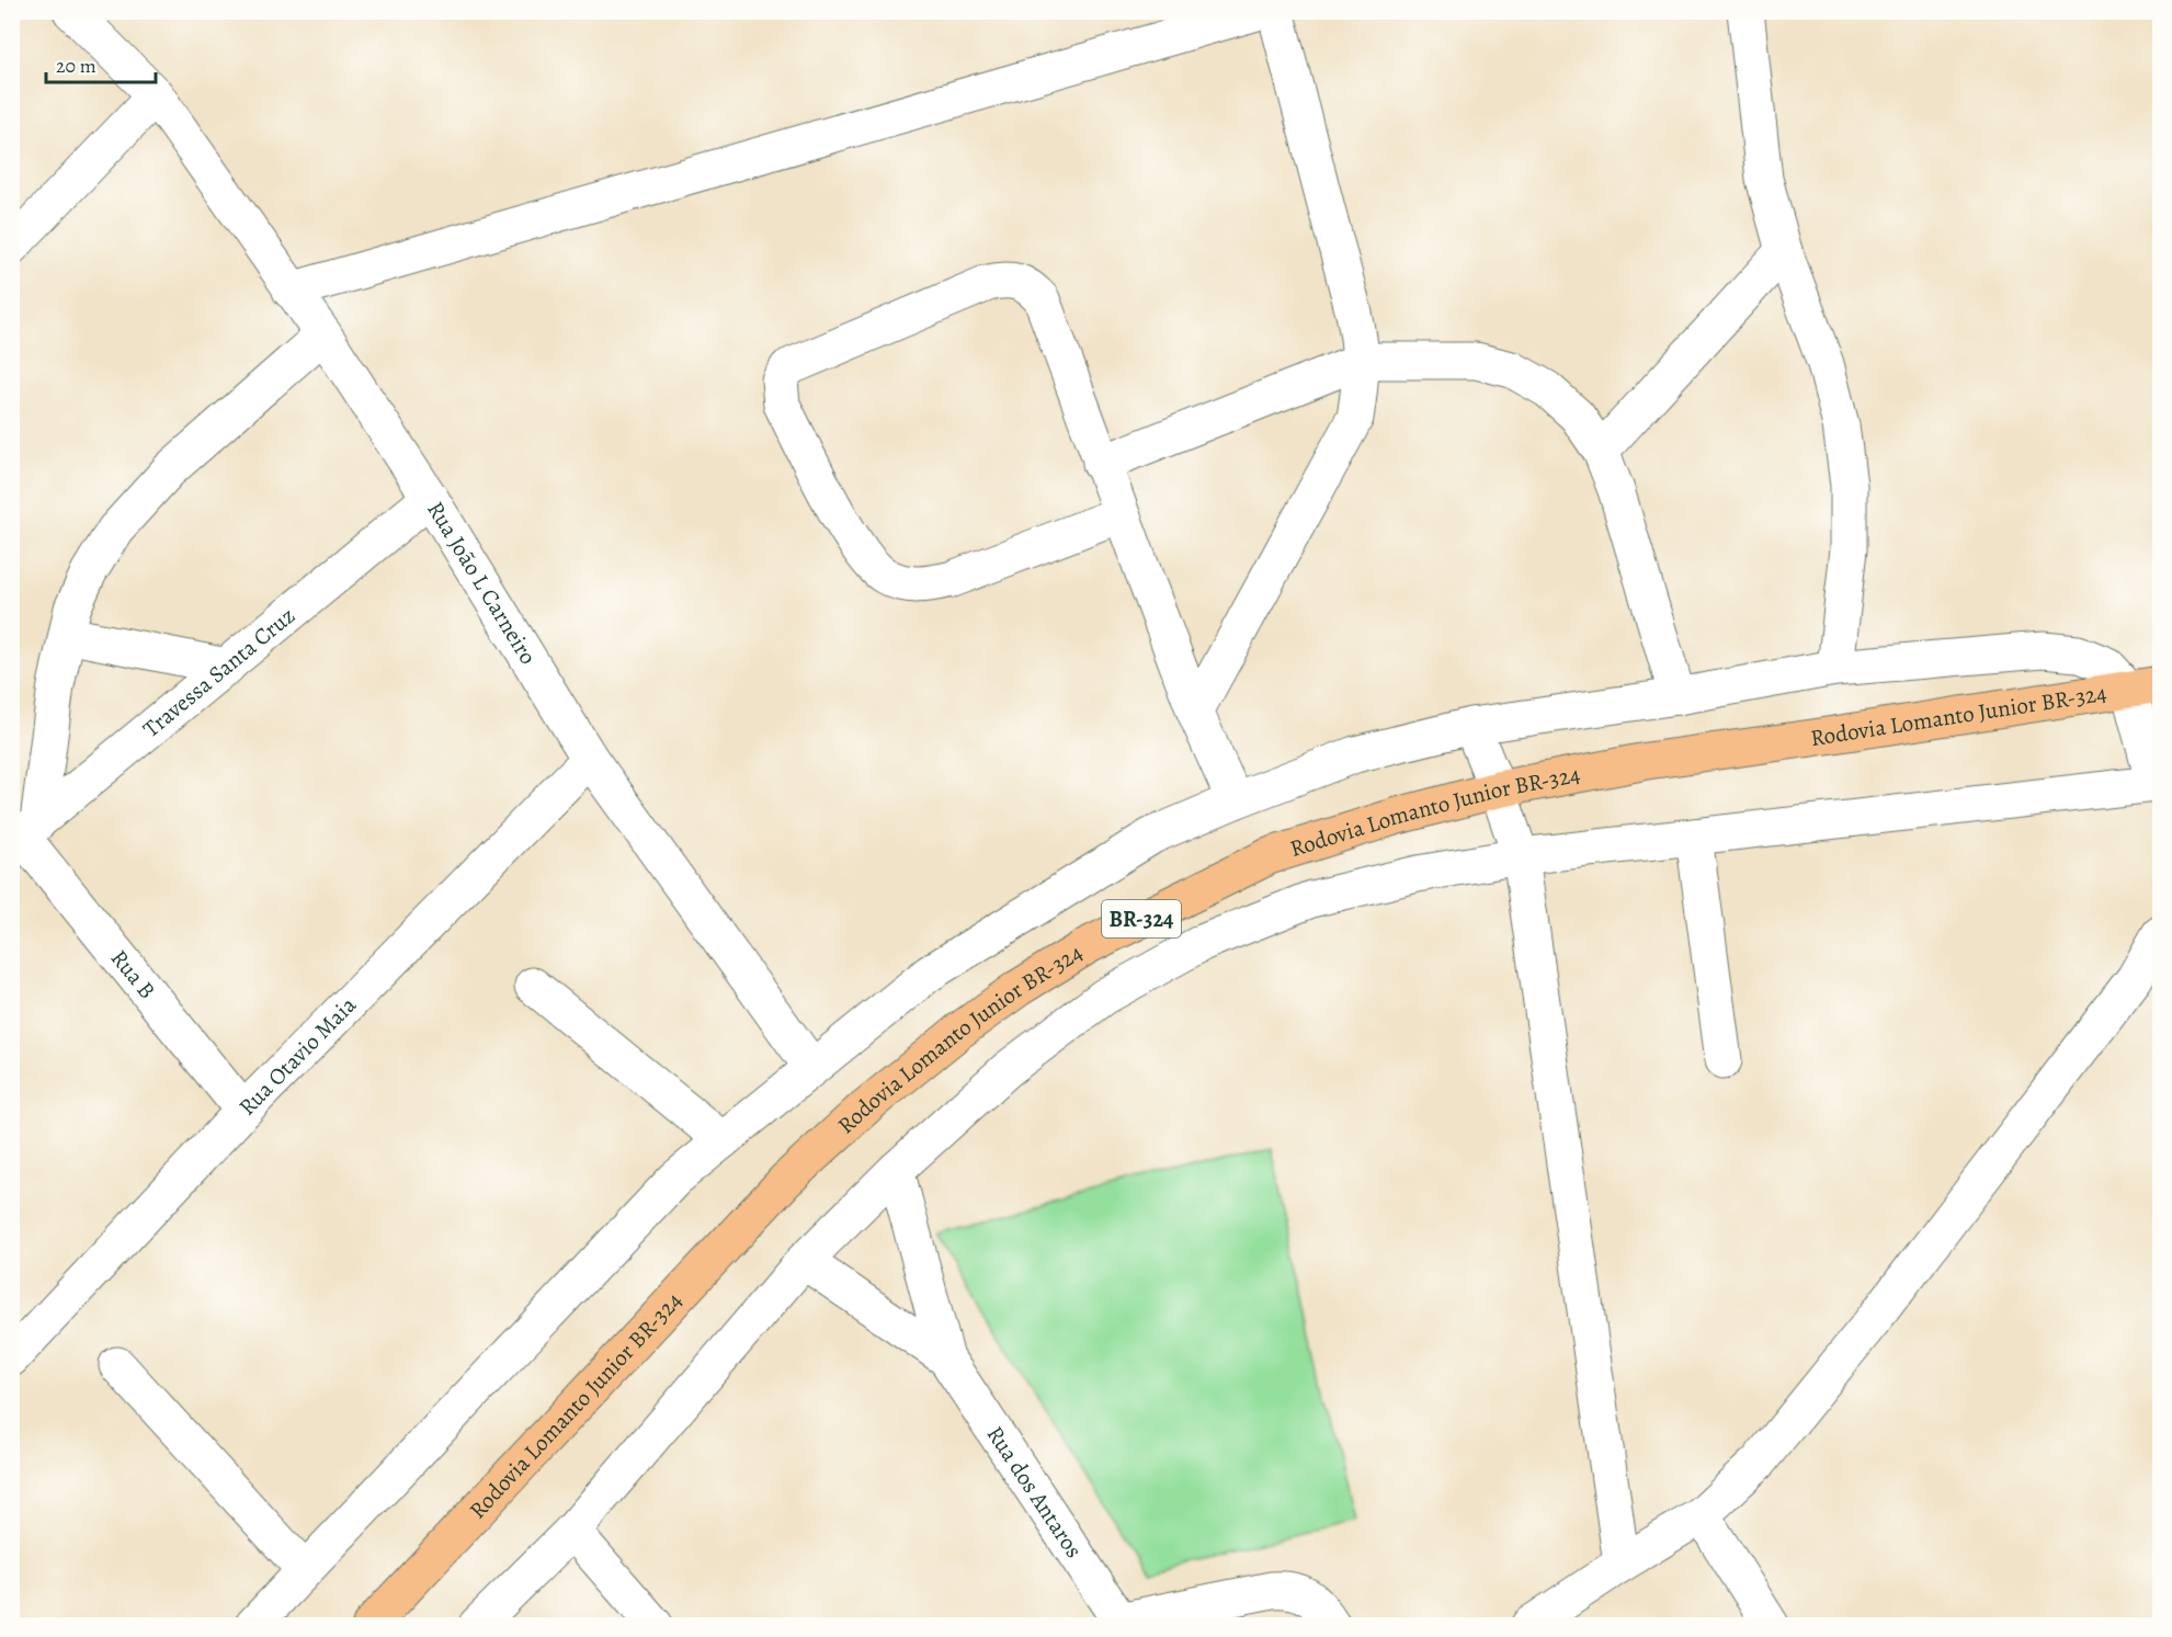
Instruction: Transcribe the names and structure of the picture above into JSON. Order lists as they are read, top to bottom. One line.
{"streets":{"highway":["Rodovia Lomanto Junior BR-324","BR-324"],"street":["Rua João L Carneiro","Travessa Santa Cruz","Rua B","Rua Otavio Maia","Rua dos Antaros"]},"crossings":[["Rua João L Carneiro","Travessa Santa Cruz"],["Rua João L Carneiro","Rua Otavio Maia"],["Travessa Santa Cruz","Rua B"],["Rua B","Rua Otavio Maia"]],"scale_bar":"20 m"}
